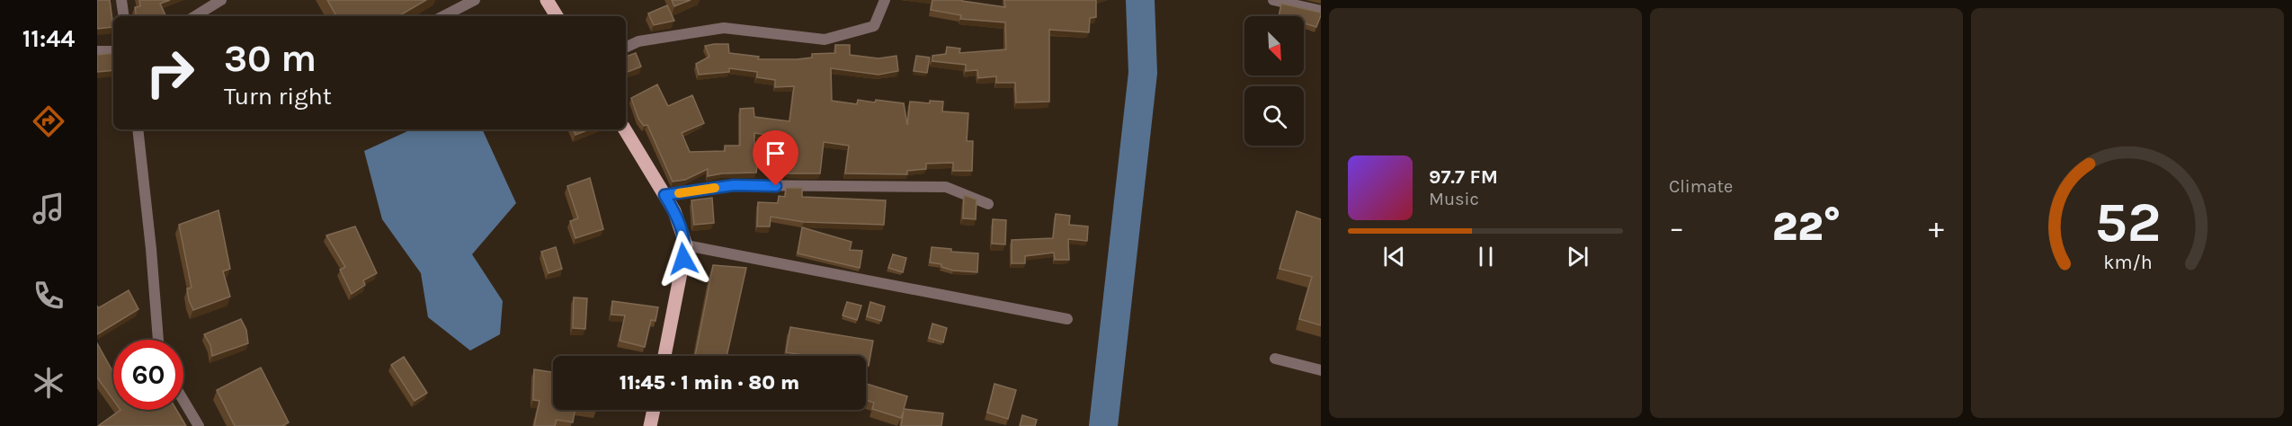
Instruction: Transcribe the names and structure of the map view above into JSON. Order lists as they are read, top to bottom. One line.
{"north":"bottom right","page":{"tabs":"11:44","tile":"Climate","turn":["30 m","Turn right"],"song":["97.7 FM","Music"],"heat":["−","22°","+"],"limit":"60","trip":"11:45 · 1 min · 80 m","gauge":["52","km/h"]}}
